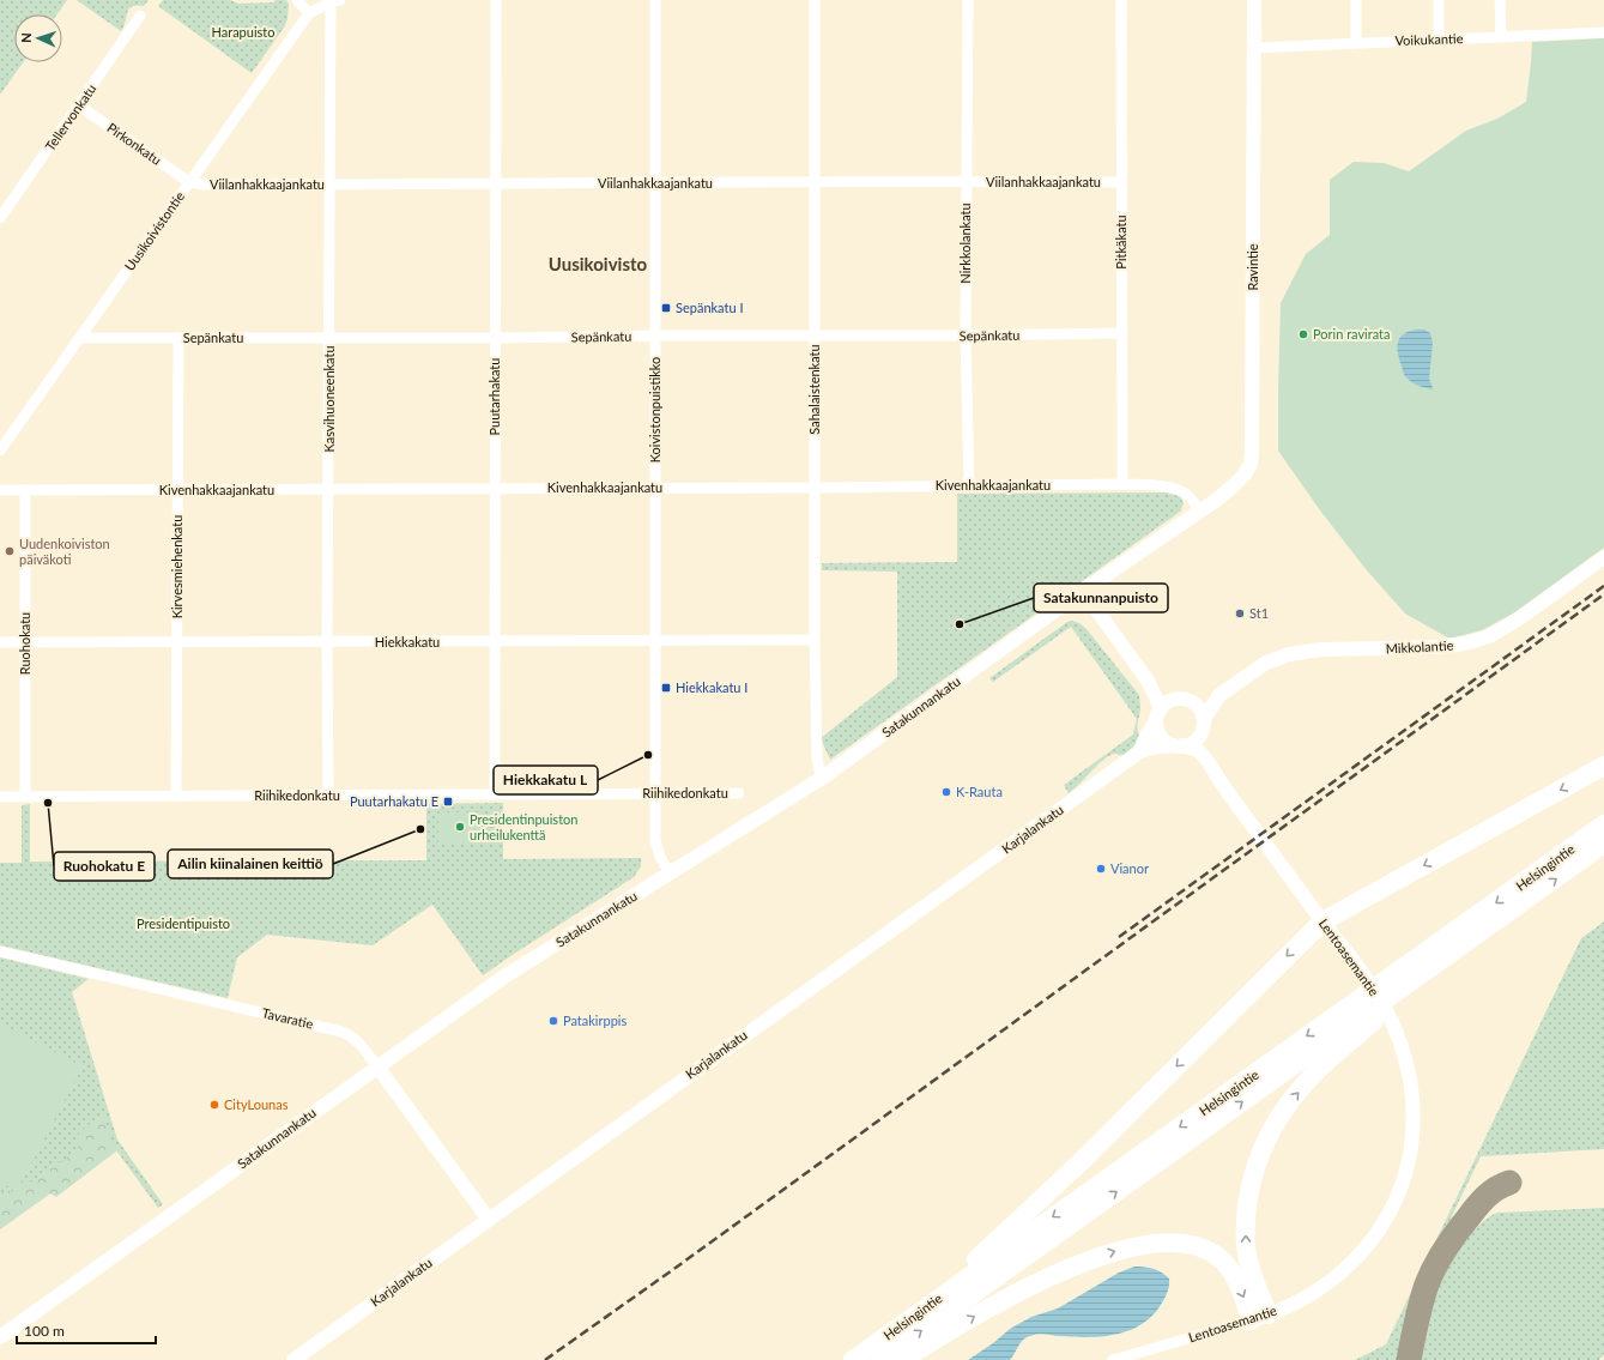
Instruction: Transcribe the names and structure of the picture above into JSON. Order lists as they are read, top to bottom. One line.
{"streets":{"highway":["Helsingintie"],"main road":["Ravintie","Mikkolantie","Satakunnankatu","Karjalankatu","Lentoasemantie","Tavaratie"],"street":["Voikukantie","Tellervonkatu","Pirkonkatu","Viilanhakkaajankatu","Uusikoivistontie","Pitkäkatu","Nirkkolankatu","Sepänkatu","Sahalaistenkatu","Puutarhakatu","Kasvihuoneenkatu","Koivistonpuistikko","Kivenhakkaajankatu","Kirvesmiehenkatu","Hiekkakatu","Ruohokatu","Riihikedonkatu"]},"crossings":[["Voikukantie","Ravintie"],["Tellervonkatu","Pirkonkatu"],["Pirkonkatu","Viilanhakkaajankatu"],["Pirkonkatu","Uusikoivistontie"],["Viilanhakkaajankatu","Uusikoivistontie"],["Viilanhakkaajankatu","Pitkäkatu"],["Viilanhakkaajankatu","Nirkkolankatu"],["Viilanhakkaajankatu","Sahalaistenkatu"],["Viilanhakkaajankatu","Puutarhakatu"],["Viilanhakkaajankatu","Kasvihuoneenkatu"],["Viilanhakkaajankatu","Koivistonpuistikko"],["Uusikoivistontie","Sepänkatu"],["Pitkäkatu","Sepänkatu"],["Pitkäkatu","Kivenhakkaajankatu"],["Nirkkolankatu","Sepänkatu"],["Nirkkolankatu","Kivenhakkaajankatu"],["Ravintie","Kivenhakkaajankatu"],["Ravintie","Satakunnankatu"],["Sepänkatu","Sahalaistenkatu"],["Sepänkatu","Puutarhakatu"],["Sepänkatu","Kasvihuoneenkatu"],["Sepänkatu","Koivistonpuistikko"],["Sepänkatu","Kirvesmiehenkatu"],["Sahalaistenkatu","Kivenhakkaajankatu"],["Sahalaistenkatu","Hiekkakatu"],["Sahalaistenkatu","Satakunnankatu"],["Puutarhakatu","Kivenhakkaajankatu"],["Puutarhakatu","Hiekkakatu"],["Puutarhakatu","Riihikedonkatu"],["Kasvihuoneenkatu","Kivenhakkaajankatu"],["Kasvihuoneenkatu","Hiekkakatu"],["Kasvihuoneenkatu","Riihikedonkatu"],["Koivistonpuistikko","Kivenhakkaajankatu"],["Koivistonpuistikko","Hiekkakatu"],["Koivistonpuistikko","Satakunnankatu"],["Koivistonpuistikko","Riihikedonkatu"],["Kivenhakkaajankatu","Kirvesmiehenkatu"],["Kivenhakkaajankatu","Ruohokatu"],["Kivenhakkaajankatu","Satakunnankatu"],["Kirvesmiehenkatu","Hiekkakatu"],["Kirvesmiehenkatu","Riihikedonkatu"],["Hiekkakatu","Ruohokatu"],["Ruohokatu","Riihikedonkatu"],["Satakunnankatu","Tavaratie"],["Karjalankatu","Tavaratie"]],"districts":["Uusikoivisto"],"parks":["Harapuisto","Presidentipuisto"],"places":{"transit":["Sepänkatu I","Hiekkakatu I","Puutarhakatu E"],"other":["Porin ravirata","Uudenkoiviston päiväkoti","St1","Satakunnanpuisto","Hiekkakatu L","K-Rauta","Ruohokatu E","Presidentinpuiston urheilukenttä","Ailin kiinalainen keittiö","Vianor","Patakirppis","CityLounas"]},"scale_bar":"100 m","north":"left"}
